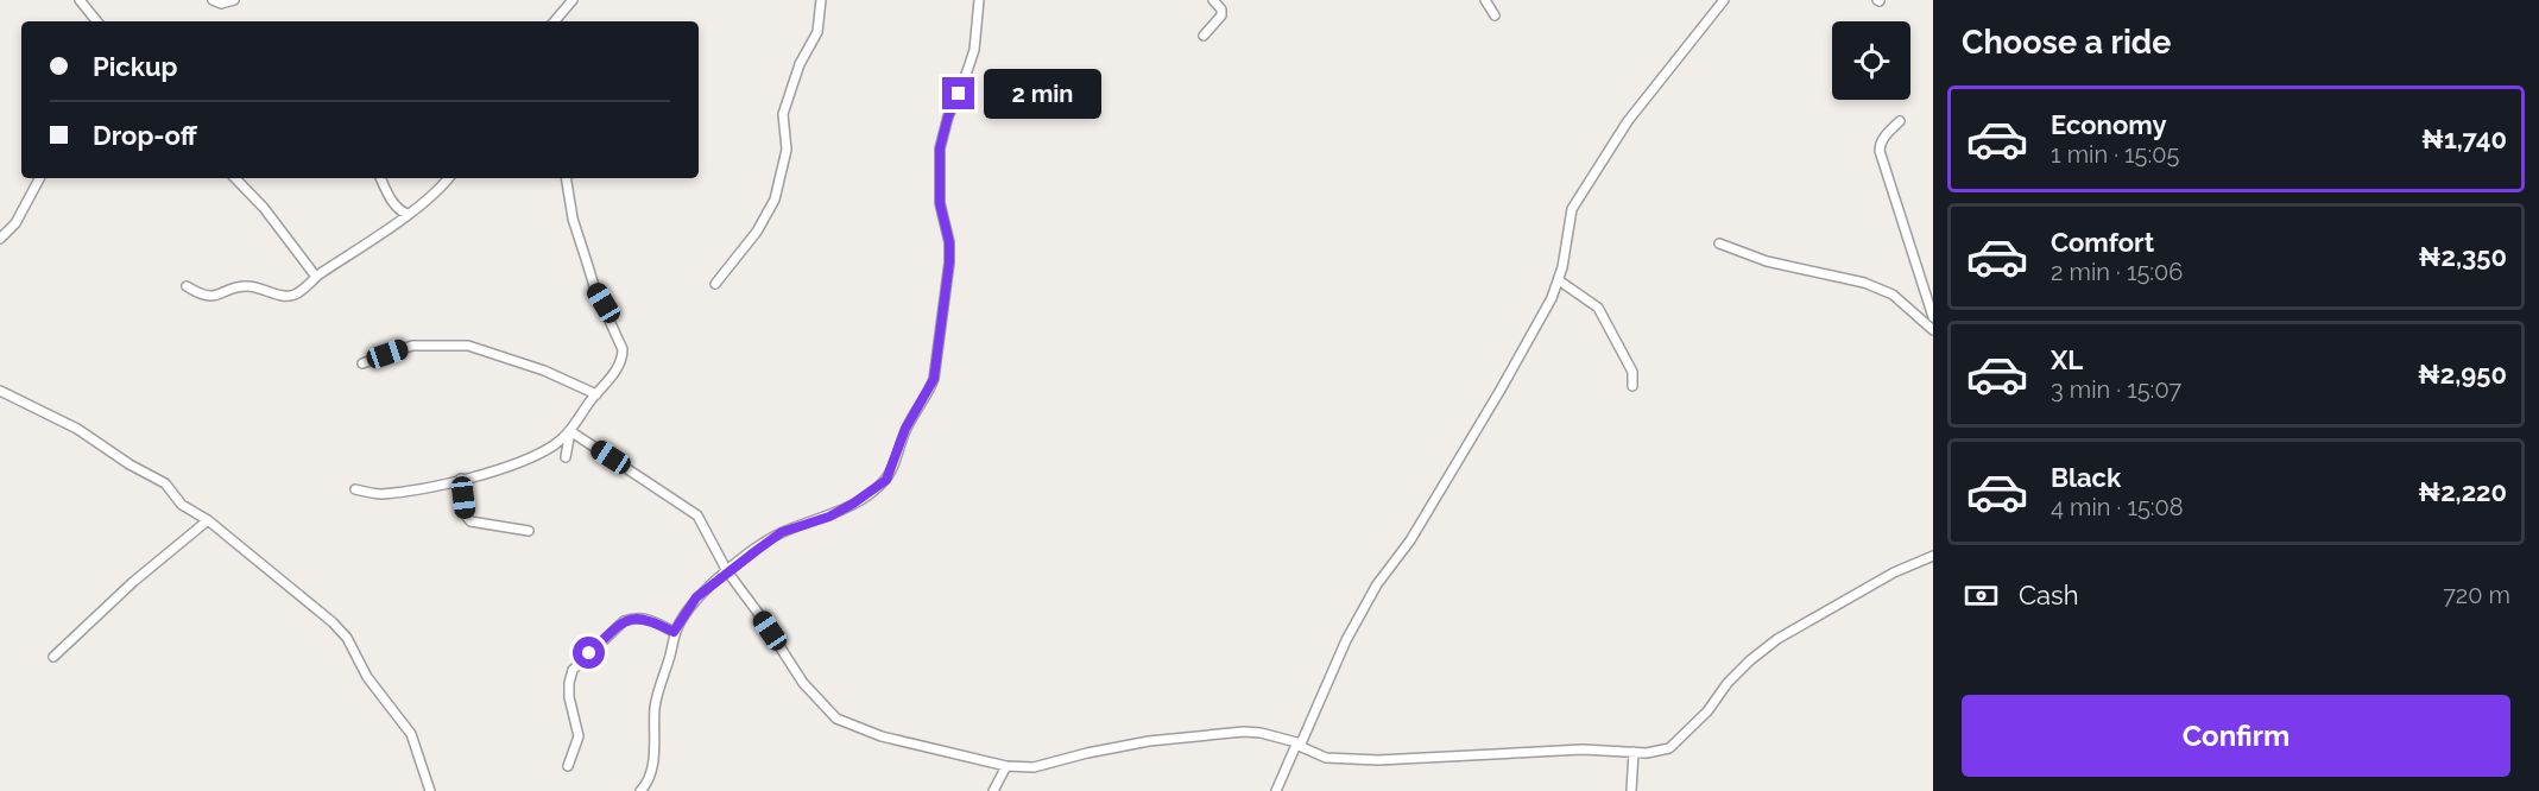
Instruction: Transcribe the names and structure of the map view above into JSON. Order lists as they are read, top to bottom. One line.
{"page":{"heading":"Choose a ride","banner":["Pickup","Drop-off"],"bubble":"2 min","list":[{"name":"Economy","note":"1 min · 15:05","value":"₦1,740"},{"name":"Comfort","note":"2 min · 15:06","value":"₦2,350"},{"name":"XL","note":"3 min · 15:07","value":"₦2,950"},{"name":"Black","note":"4 min · 15:08","value":"₦2,220"}],"pay":["Cash","720 m"],"buttons":"Confirm"}}
